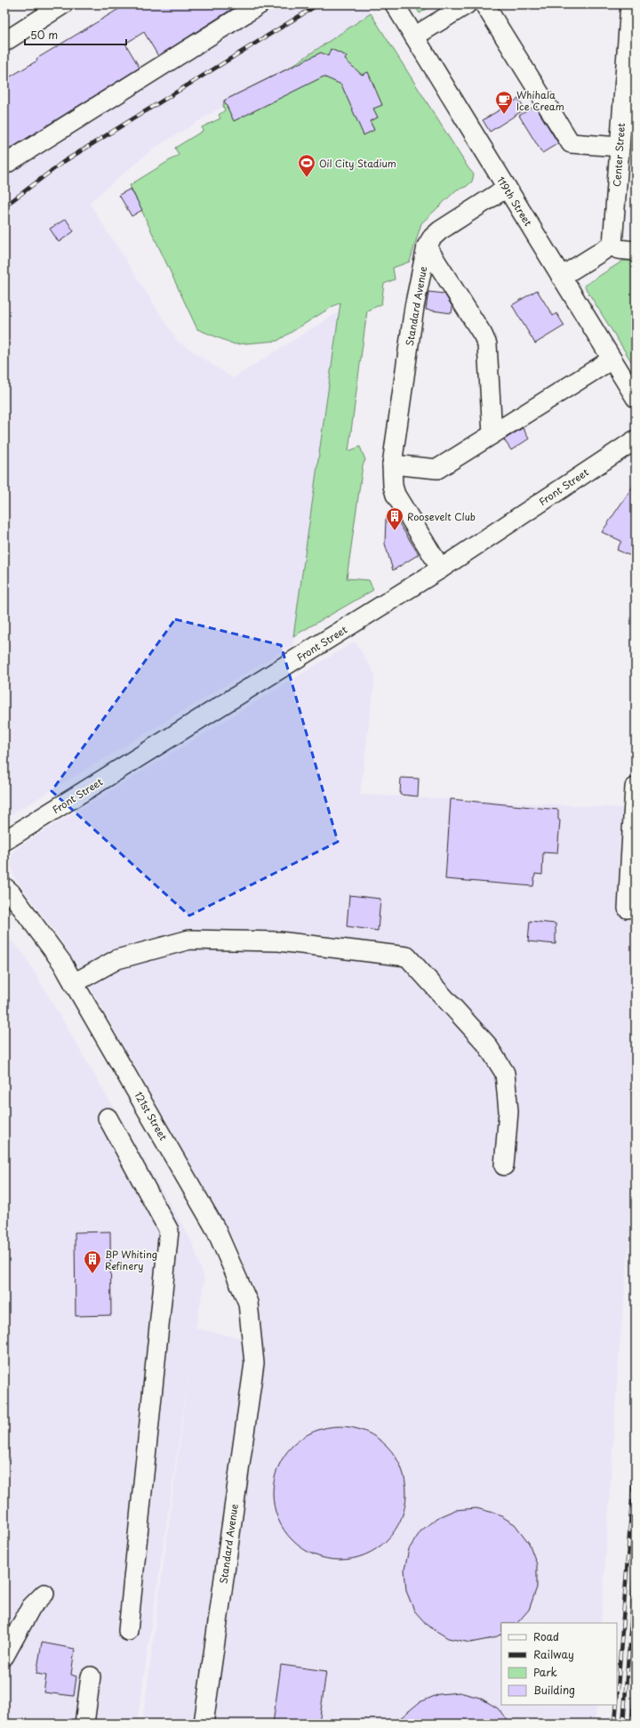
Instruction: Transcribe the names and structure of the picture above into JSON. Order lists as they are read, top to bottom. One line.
{"streets":{"street":["Center Street","119th Street","Standard Avenue","Front Street","121st Street"]},"crossings":[["119th Street","Standard Avenue"],["Standard Avenue","Front Street"],["Standard Avenue","121st Street"]],"places":{"cafe":["Whihala Ice Cream"],"sports":["Oil City Stadium"],"building":["Roosevelt Club","BP Whiting Refinery"]},"legend":["Road","Railway","Park","Building"],"scale_bar":"50 m"}
